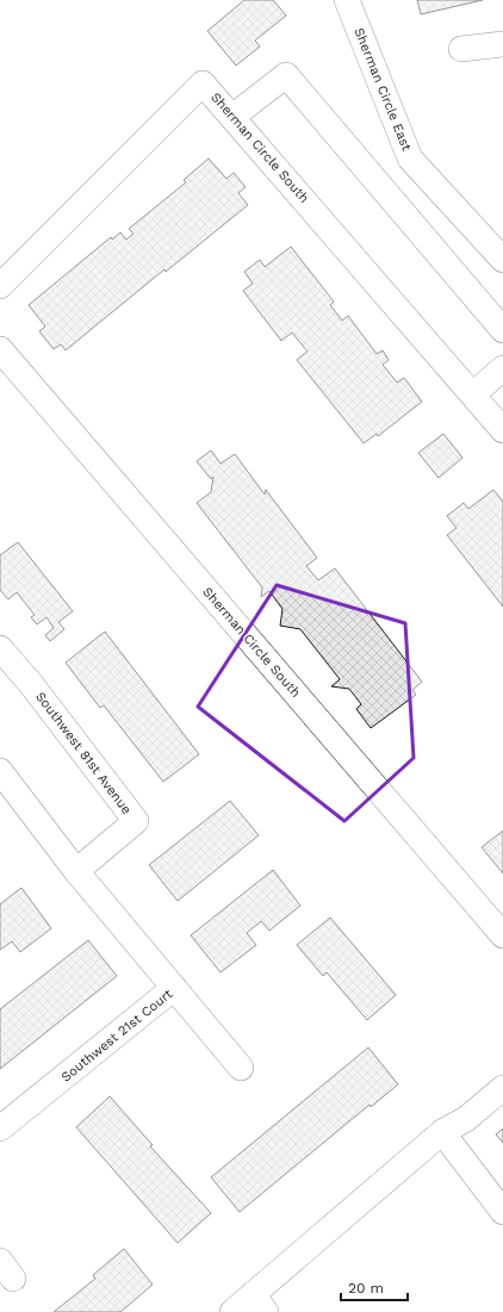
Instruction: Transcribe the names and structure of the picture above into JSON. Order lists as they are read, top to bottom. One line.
{"streets":{"street":["Sherman Circle East","Sherman Circle South","Southwest 81st Avenue","Southwest 21st Court"]},"scale_bar":"20 m"}
